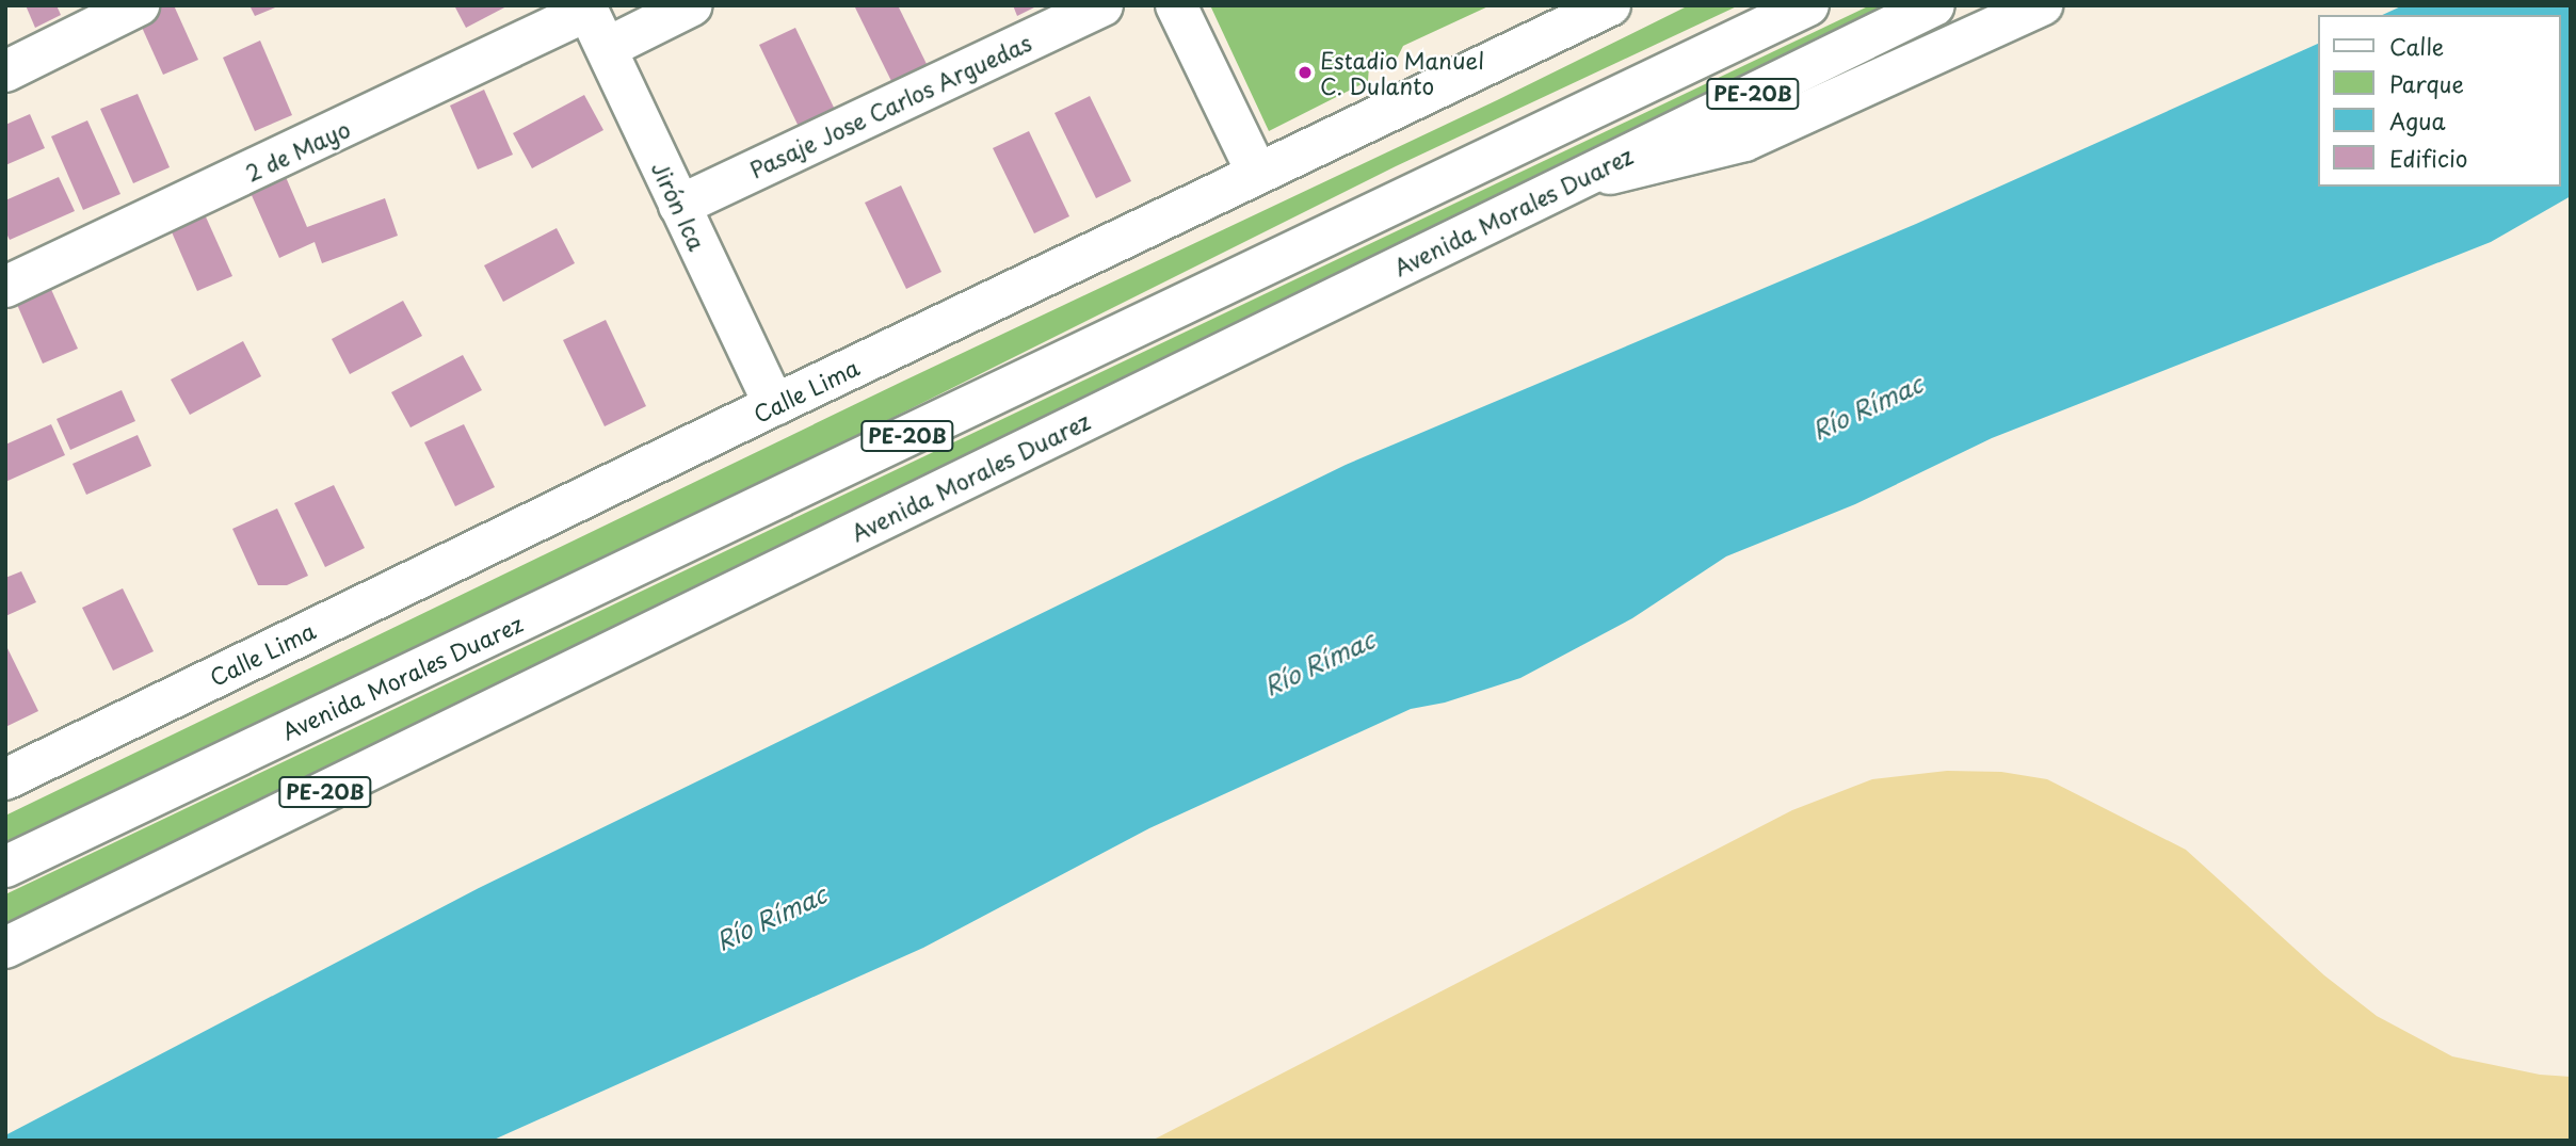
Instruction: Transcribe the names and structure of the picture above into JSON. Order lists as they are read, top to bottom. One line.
{"streets":{"main road":["PE-20B","Pasaje Jose Carlos Arguedas","2 de Mayo","Jirón Ica","Avenida Morales Duarez","Calle Lima"]},"crossings":[["Pasaje Jose Carlos Arguedas","Jirón Ica"],["2 de Mayo","Jirón Ica"],["Jirón Ica","Calle Lima"]],"water":["Río Rímac"],"places":["Estadio Manuel C. Dulanto"],"legend":["Calle","Parque","Agua","Edificio"]}
